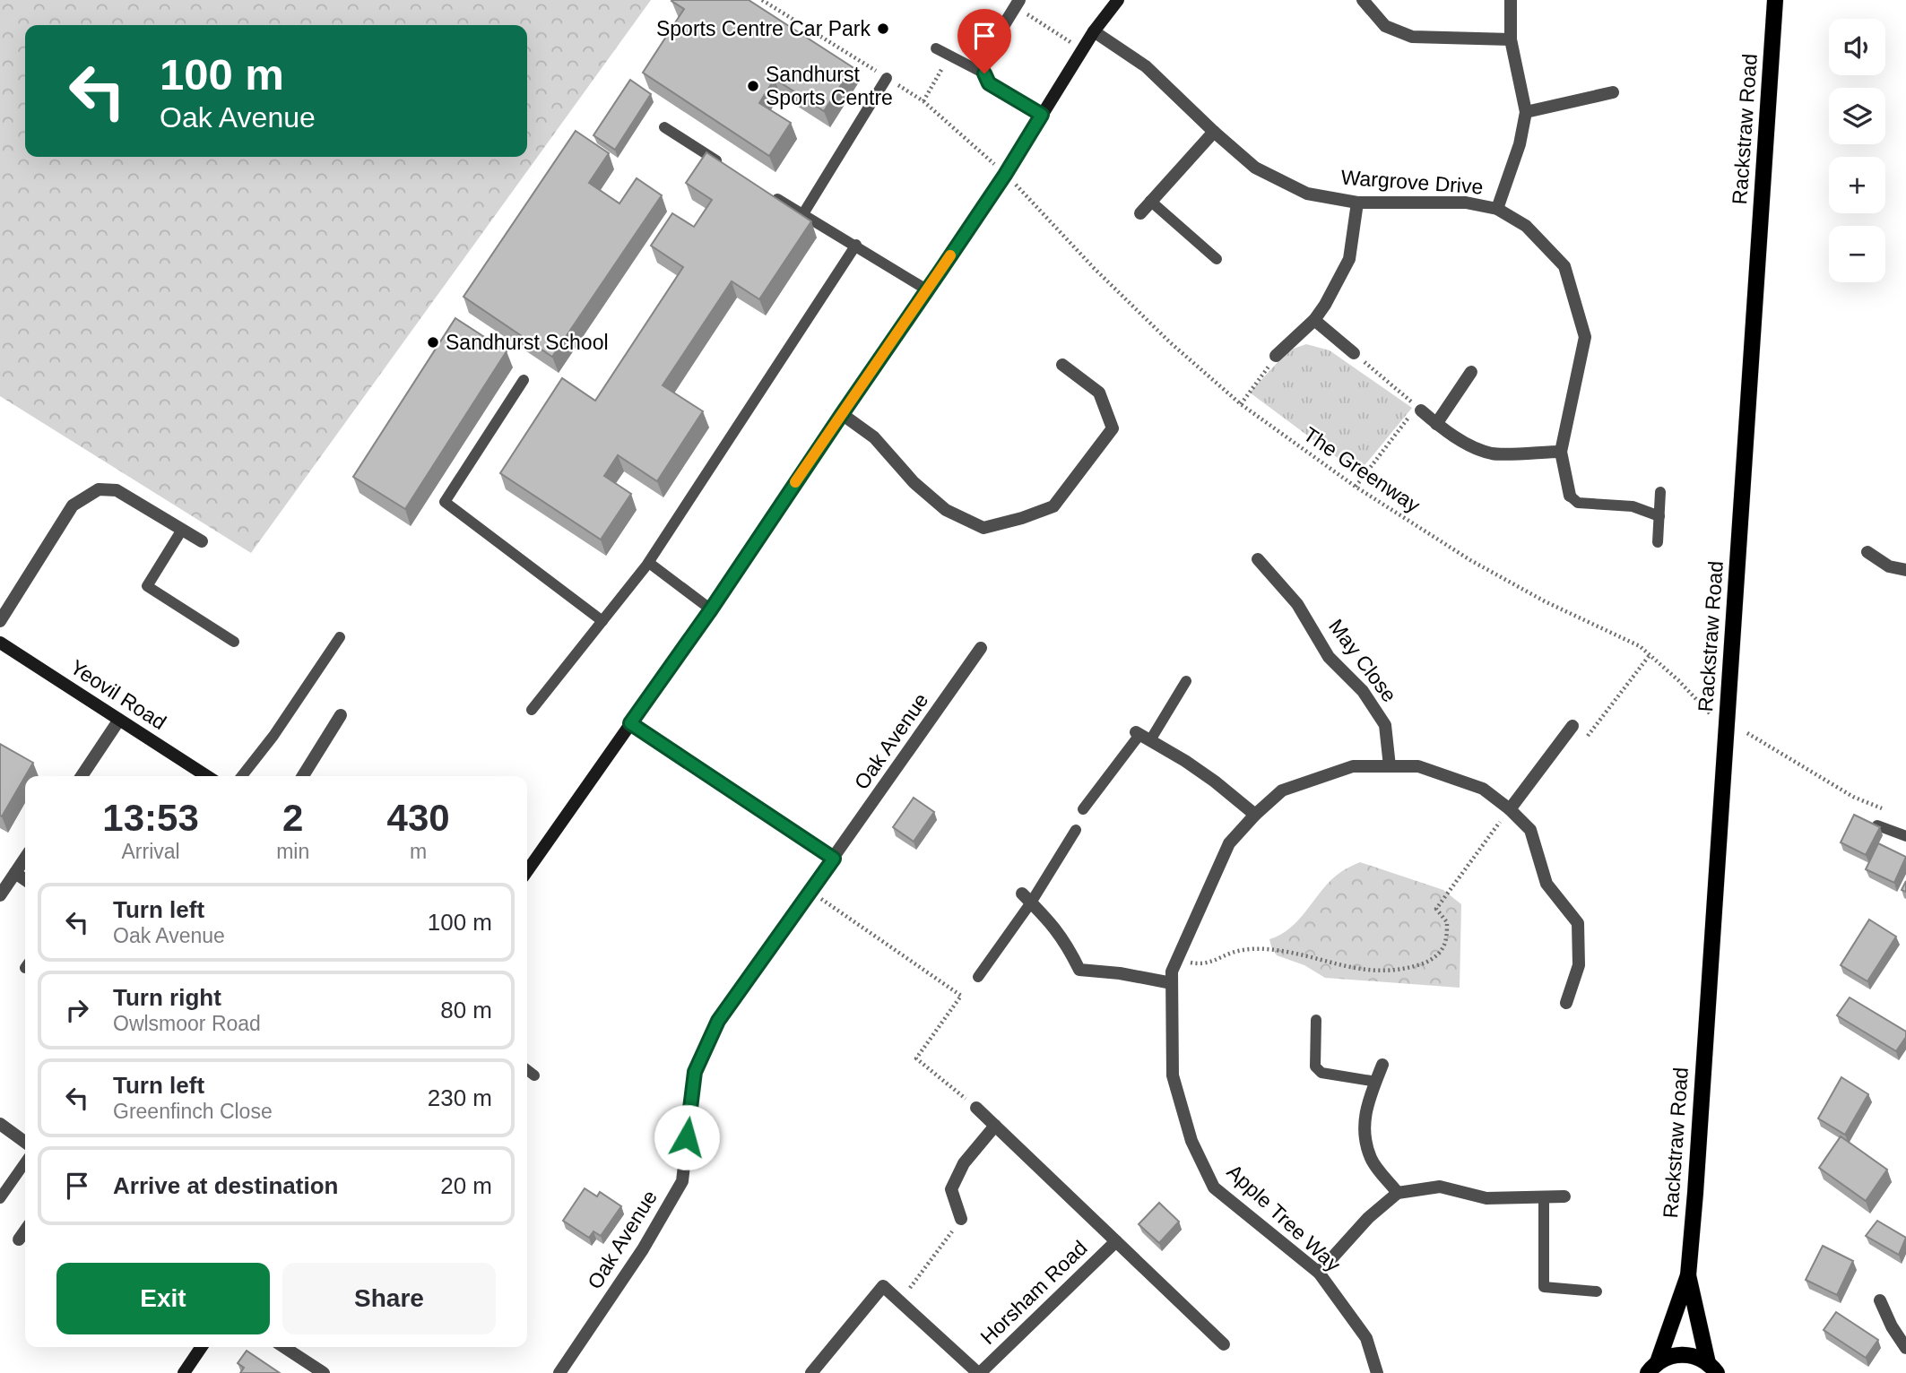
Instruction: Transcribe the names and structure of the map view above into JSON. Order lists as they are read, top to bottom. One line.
{"streets":{"main road":["Rackstraw Road"],"street":["Wargrove Drive","May Close","Yeovil Road","Oak Avenue","Apple Tree Way","Horsham Road"],"path":["The Greenway"]},"crossings":[["May Close","Apple Tree Way"]],"places":["Sports Centre Car Park","Sandhurst Sports Centre","Sandhurst School"],"page":{"map_buttons":["+","−"],"turn":["100 m","Oak Avenue"],"eta":["13:53","Arrival","2","min","430","m"],"list":[{"name":"Turn left","note":"Oak Avenue","value":"100 m"},{"name":"Turn right","note":"Owlsmoor Road","value":"80 m"},{"name":"Turn left","note":"Greenfinch Close","value":"230 m"},{"name":"Arrive at destination","value":"20 m"}],"buttons":["Exit","Share"]}}
